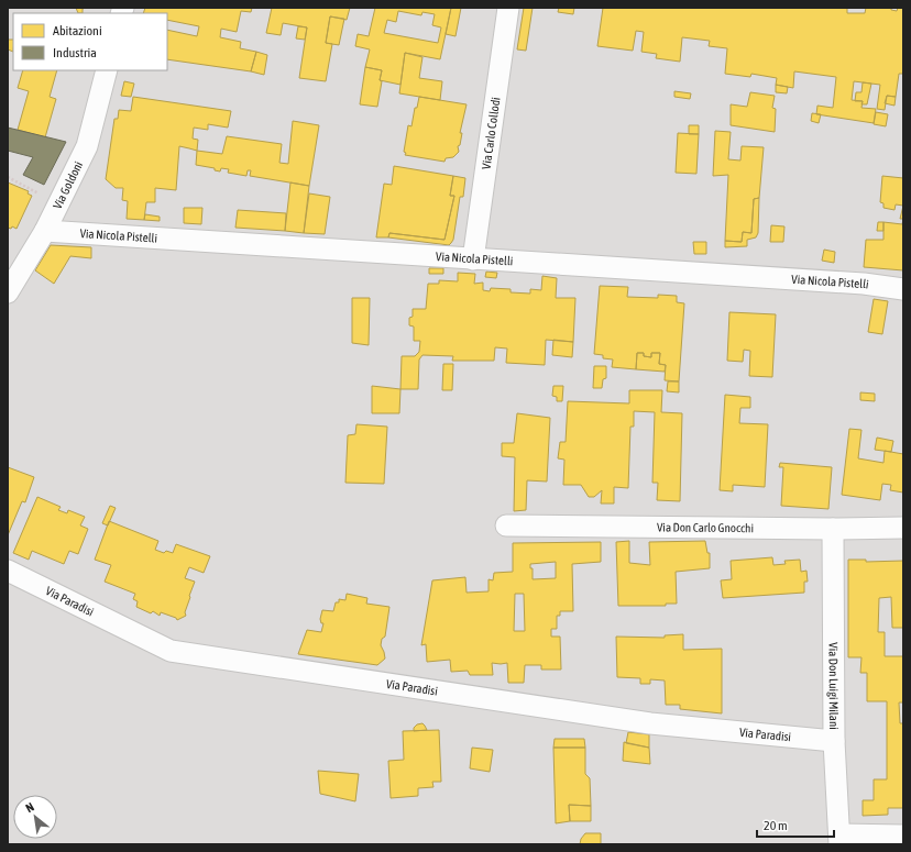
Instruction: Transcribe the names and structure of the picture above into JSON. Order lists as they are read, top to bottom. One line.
{"streets":{"street":["Via Carlo Collodi","Via Goldoni","Via Nicola Pistelli","Via Don Carlo Gnocchi","Via Paradisi","Via Don Luigi Milani"]},"crossings":[["Via Carlo Collodi","Via Nicola Pistelli"],["Via Goldoni","Via Nicola Pistelli"],["Via Don Carlo Gnocchi","Via Don Luigi Milani"],["Via Paradisi","Via Don Luigi Milani"]],"legend":["Abitazioni","Industria"],"scale_bar":"20 m","north":"top left"}
